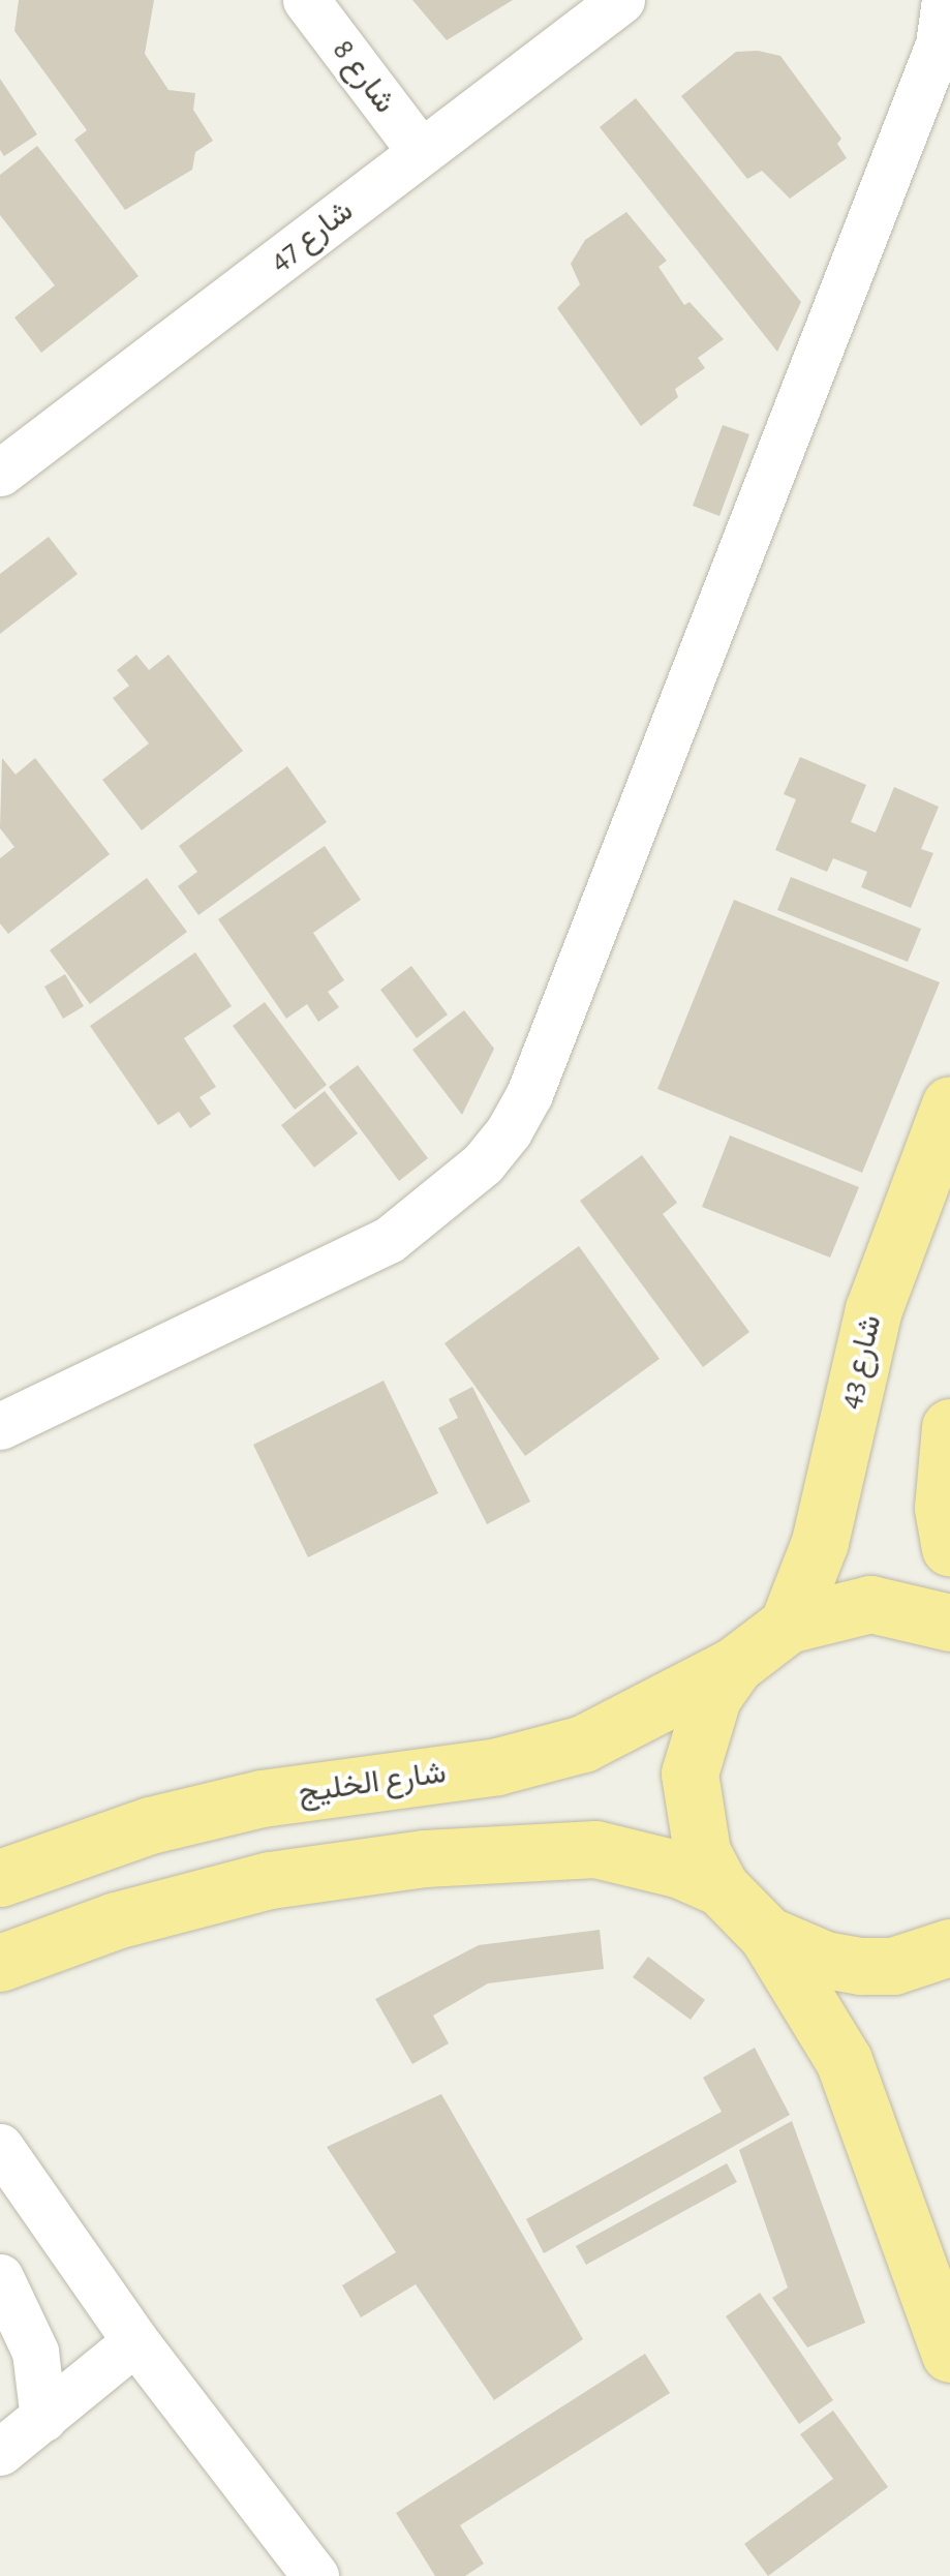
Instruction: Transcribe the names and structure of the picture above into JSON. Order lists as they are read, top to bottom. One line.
{"streets":{"main road":["شارع 43","شارع الخليج"],"street":["شارع 8","شارع 47"]},"crossings":[["شارع 8","شارع 47"]]}
